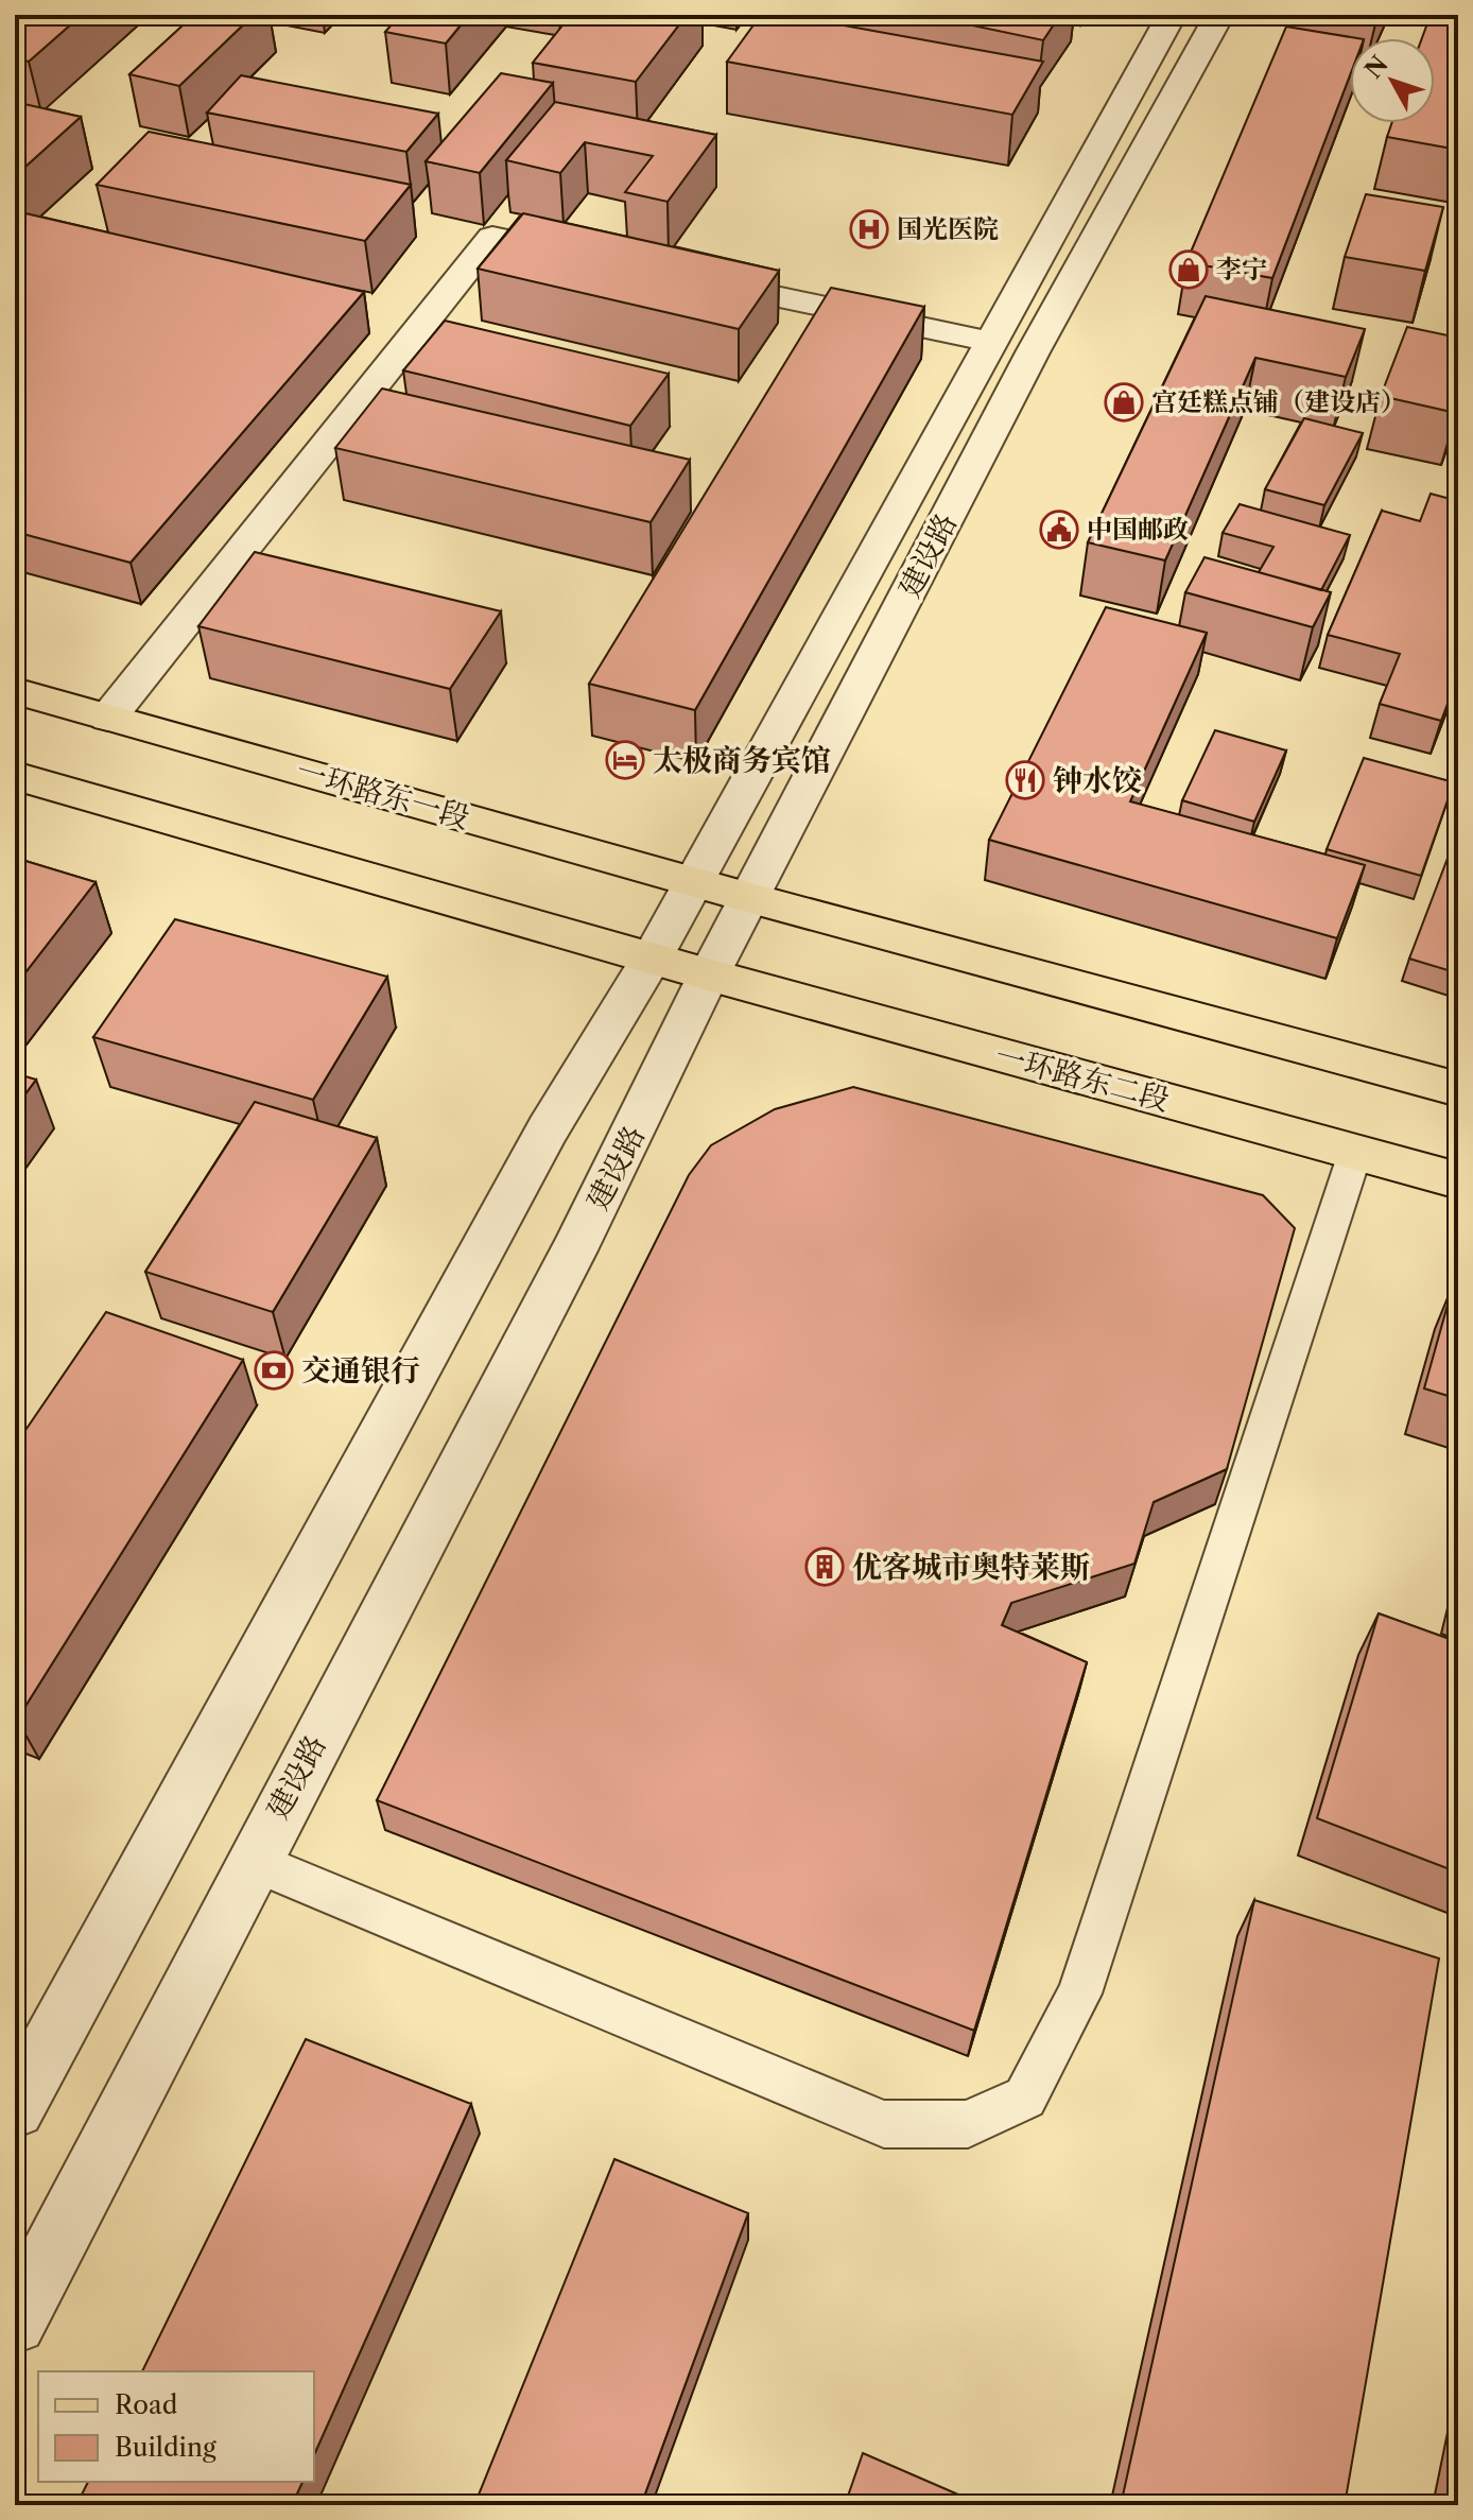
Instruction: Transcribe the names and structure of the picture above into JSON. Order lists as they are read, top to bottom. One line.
{"streets":{"main road":["一环路东一段","一环路东二段"],"street":["建设路"]},"crossings":[["建设路","一环路东一段"],["建设路","一环路东二段"]],"places":{"hospital":["国光医院"],"shop":["李宁","宫廷糕点铺（建设店）"],"public building":["中国邮政"],"hotel":["太极商务宾馆"],"restaurant":["钟水饺"],"bank":["交通银行"],"building":["优客城市奥特莱斯"]},"legend":["Road","Building"],"north":"top left"}
